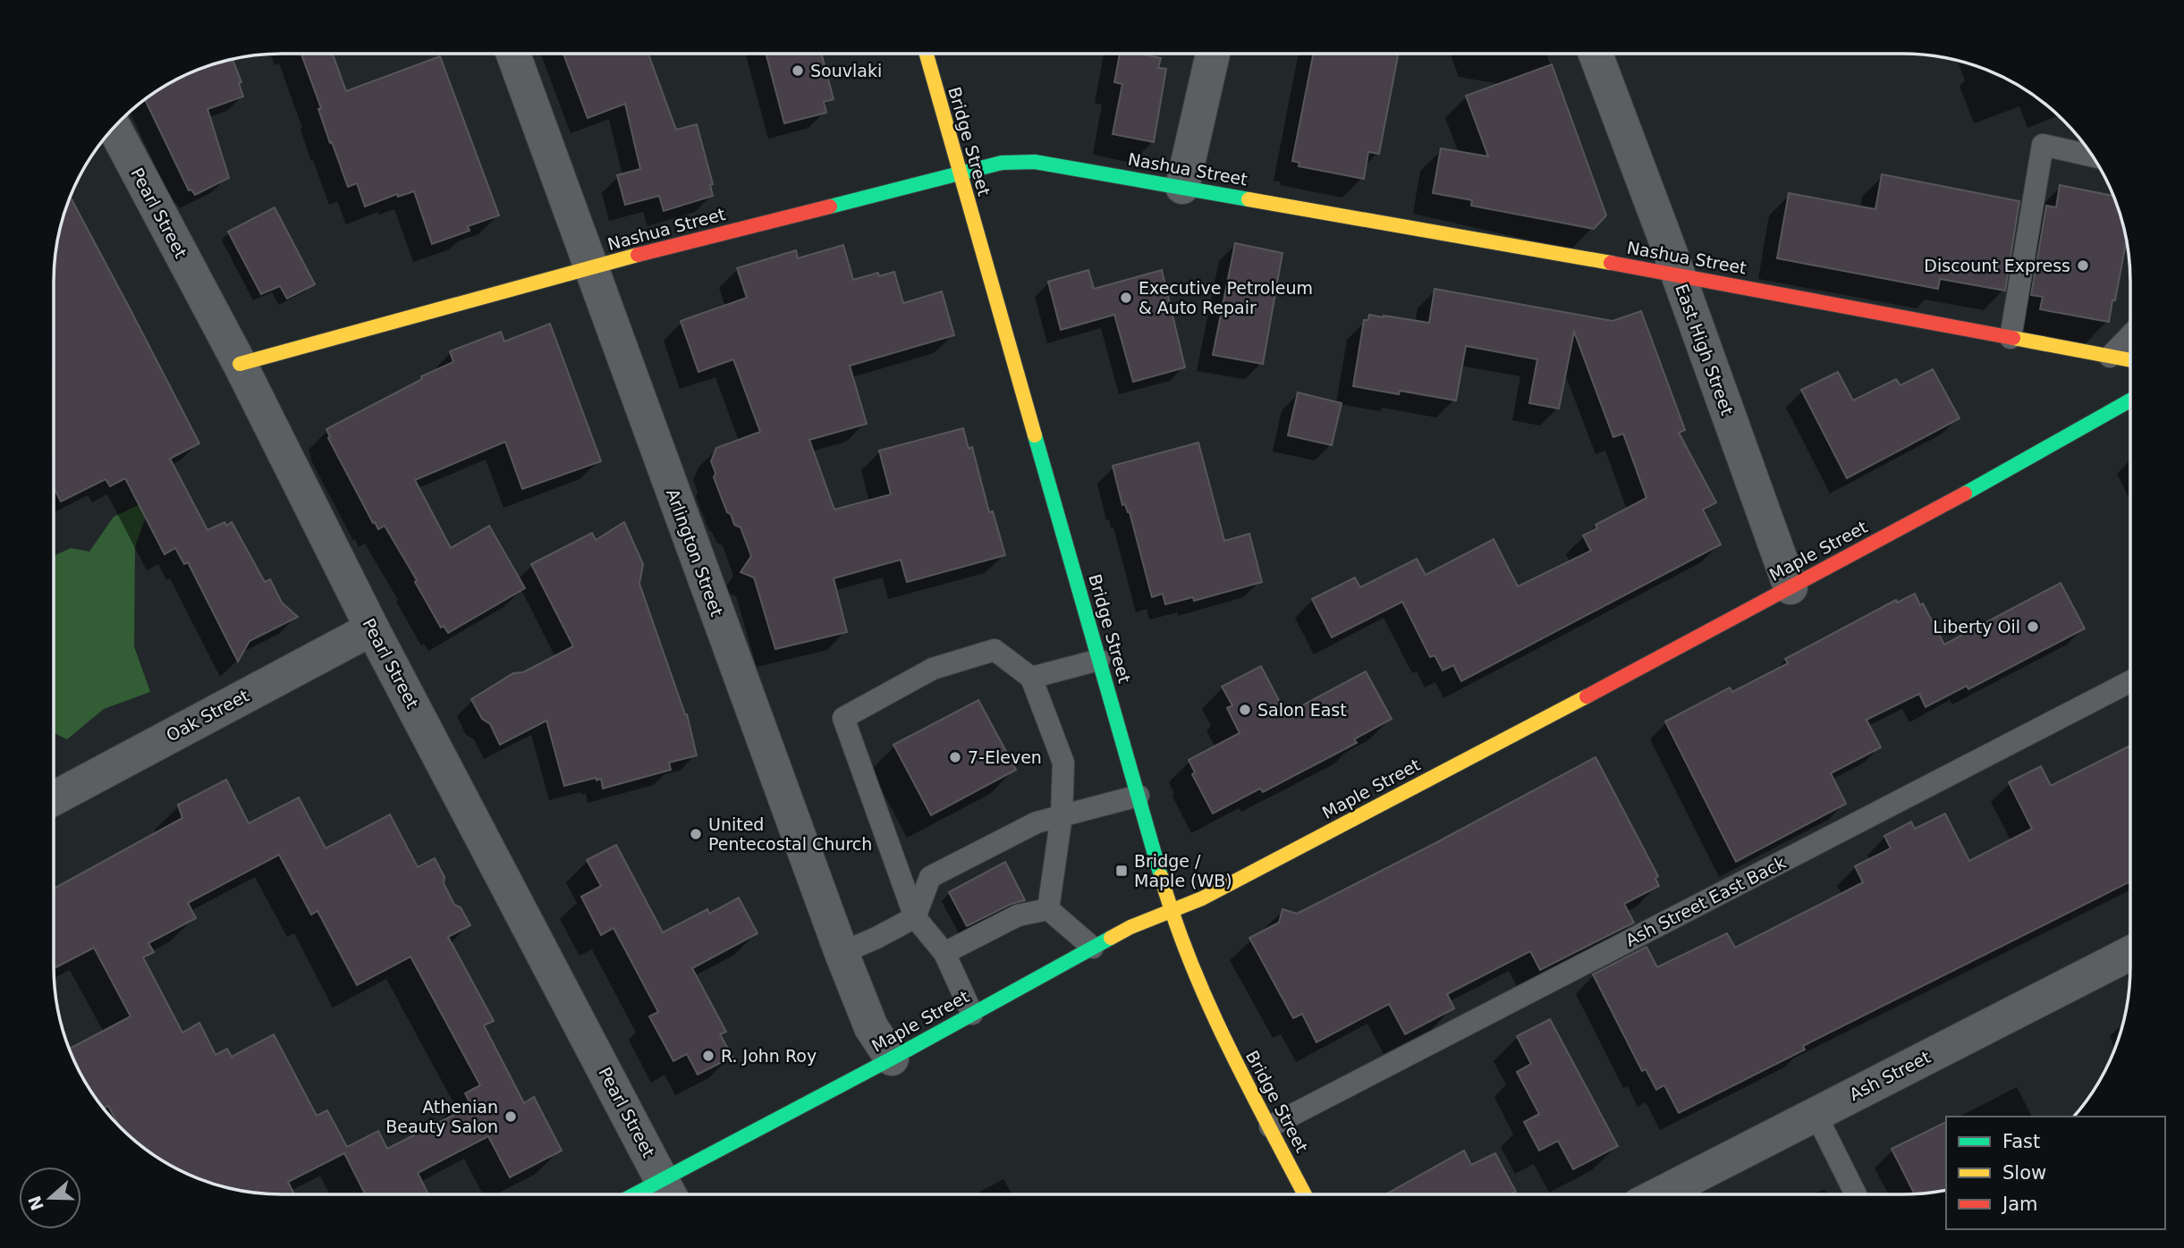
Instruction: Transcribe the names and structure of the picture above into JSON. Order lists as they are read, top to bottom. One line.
{"streets":{"main road":["Bridge Street","Nashua Street","Maple Street"],"street":["Pearl Street","East High Street","Arlington Street","Oak Street","Ash Street"],"lane":["Ash Street East Back"]},"crossings":[["Bridge Street","Nashua Street"],["Bridge Street","Maple Street"],["Bridge Street","Ash Street East Back"],["Nashua Street","Pearl Street"],["Nashua Street","East High Street"],["Nashua Street","Arlington Street"],["Pearl Street","Maple Street"],["Pearl Street","Oak Street"],["East High Street","Maple Street"],["Maple Street","Arlington Street"]],"places":{"other":["Souvlaki","Discount Express","Executive Petroleum & Auto Repair","Liberty Oil","Salon East","7-Eleven","United Pentecostal Church","R. John Roy","Athenian Beauty Salon"],"transit":["Bridge / Maple (WB)"]},"legend":["Fast","Slow","Jam"],"north":"left"}
